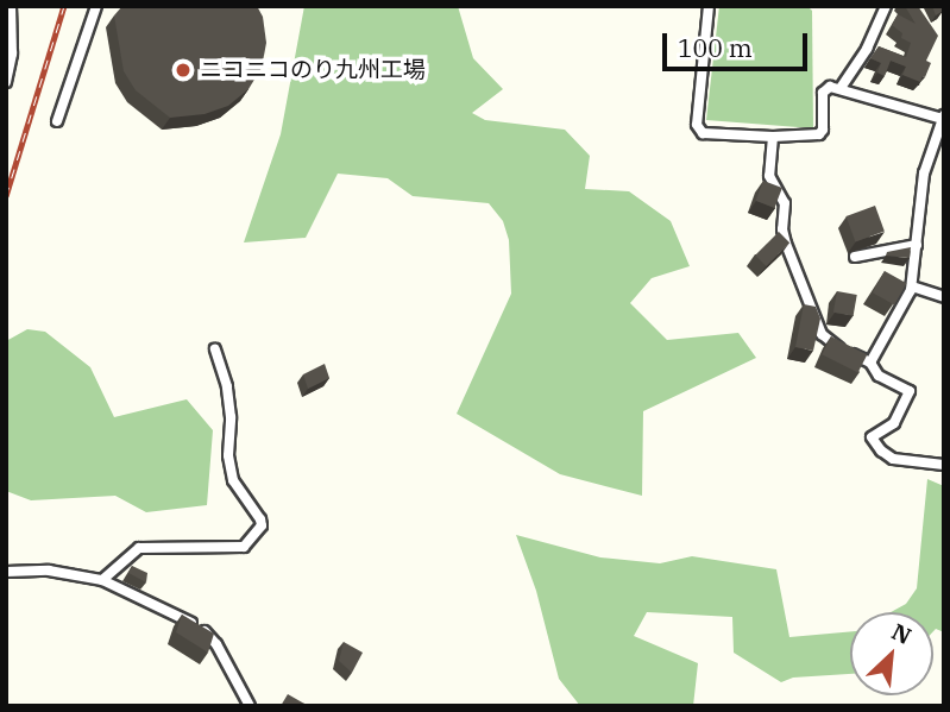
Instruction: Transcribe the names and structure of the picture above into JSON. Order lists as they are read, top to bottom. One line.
{"places":["ニコニコのり九州工場"],"scale_bar":"100 m","north":"top right"}
